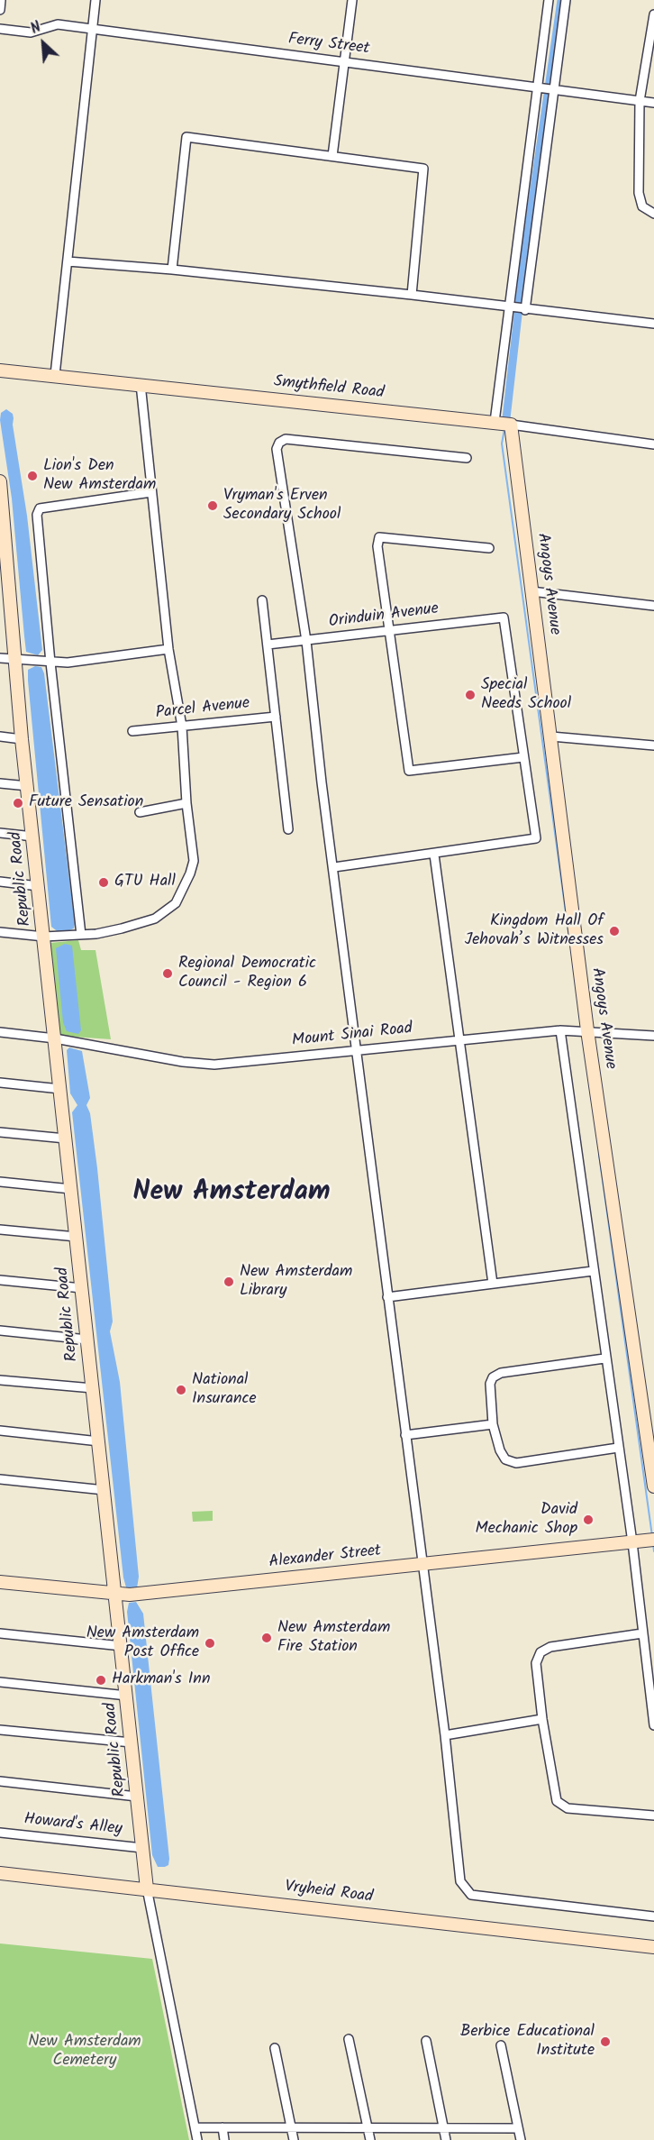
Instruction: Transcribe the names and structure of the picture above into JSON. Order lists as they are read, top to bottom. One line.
{"streets":{"street":["Ferry Street","Smythfield Road","Angoys Avenue","Orinduin Avenue","Parcel Avenue","Republic Road","Mount Sinai Road","Alexander Street","Howard's Alley","Vryheid Road"]},"crossings":[["Smythfield Road","Angoys Avenue"],["Angoys Avenue","Mount Sinai Road"],["Republic Road","Mount Sinai Road"],["Republic Road","Alexander Street"],["Republic Road","Howard's Alley"],["Republic Road","Vryheid Road"]],"districts":["New Amsterdam"],"parks":["New Amsterdam Cemetery"],"places":["Lion's Den New Amsterdam","Vryman's Erven Secondary School","Special Needs School","Future Sensation","GTU Hall","Kingdom Hall Of Jehovah’s Witnesses","Regional Democratic Council - Region 6","New Amsterdam Library","National Insurance","David Mechanic Shop","New Amsterdam Fire Station","New Amsterdam Post Office","Harkman's Inn","Berbice Educational Institute"],"north":"top left"}
